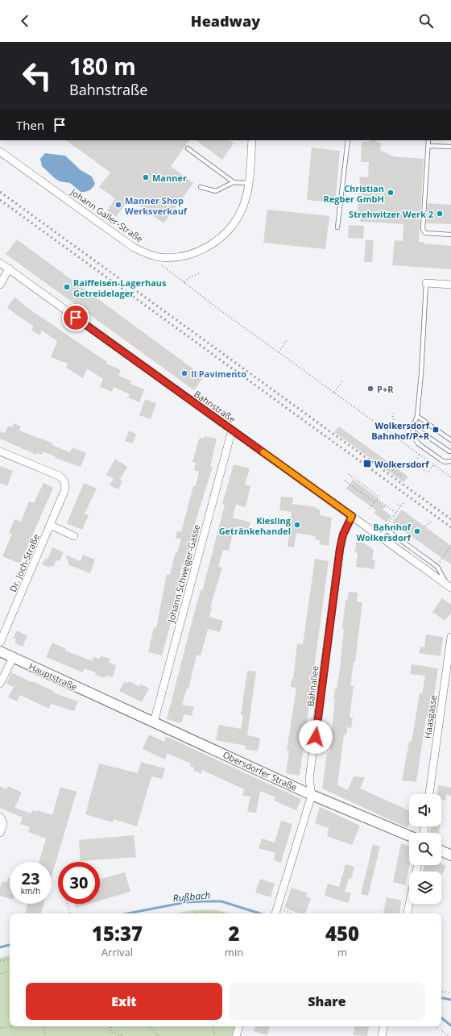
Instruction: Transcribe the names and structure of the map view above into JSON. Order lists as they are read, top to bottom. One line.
{"streets":{"main road":["Hauptstraße","Obersdorfer Straße"],"street":["Johann Galler-Straße","Bahnstraße","Dr. Joch-Straße","Johann Schweiger-Gasse","Bahnallee","Haasgasse"]},"crossings":[["Bahnstraße","Johann Schweiger-Gasse"],["Bahnstraße","Bahnallee"],["Johann Schweiger-Gasse","Obersdorfer Straße"],["Hauptstraße","Obersdorfer Straße"],["Bahnallee","Obersdorfer Straße"]],"water":["Rußbach"],"places":{"other":["Manner","Christian Regber GmbH","Manner Shop Werksverkauf","Strehwitzer Werk 2","Raiffeisen-Lagerhaus Getreidelager","Il Pavimento","P+R","Kiesling Getränkehandel","Bahnhof Wolkersdorf"],"transit":["Wolkersdorf Bahnhof/P+R","Wolkersdorf"]},"page":{"header":"Headway","turn":["180 m","Bahnstraße"],"then":"Then","speed":"23 km/h","limit":"30","eta":["15:37","Arrival","2","min","450","m"],"buttons":["Exit","Share"]}}
